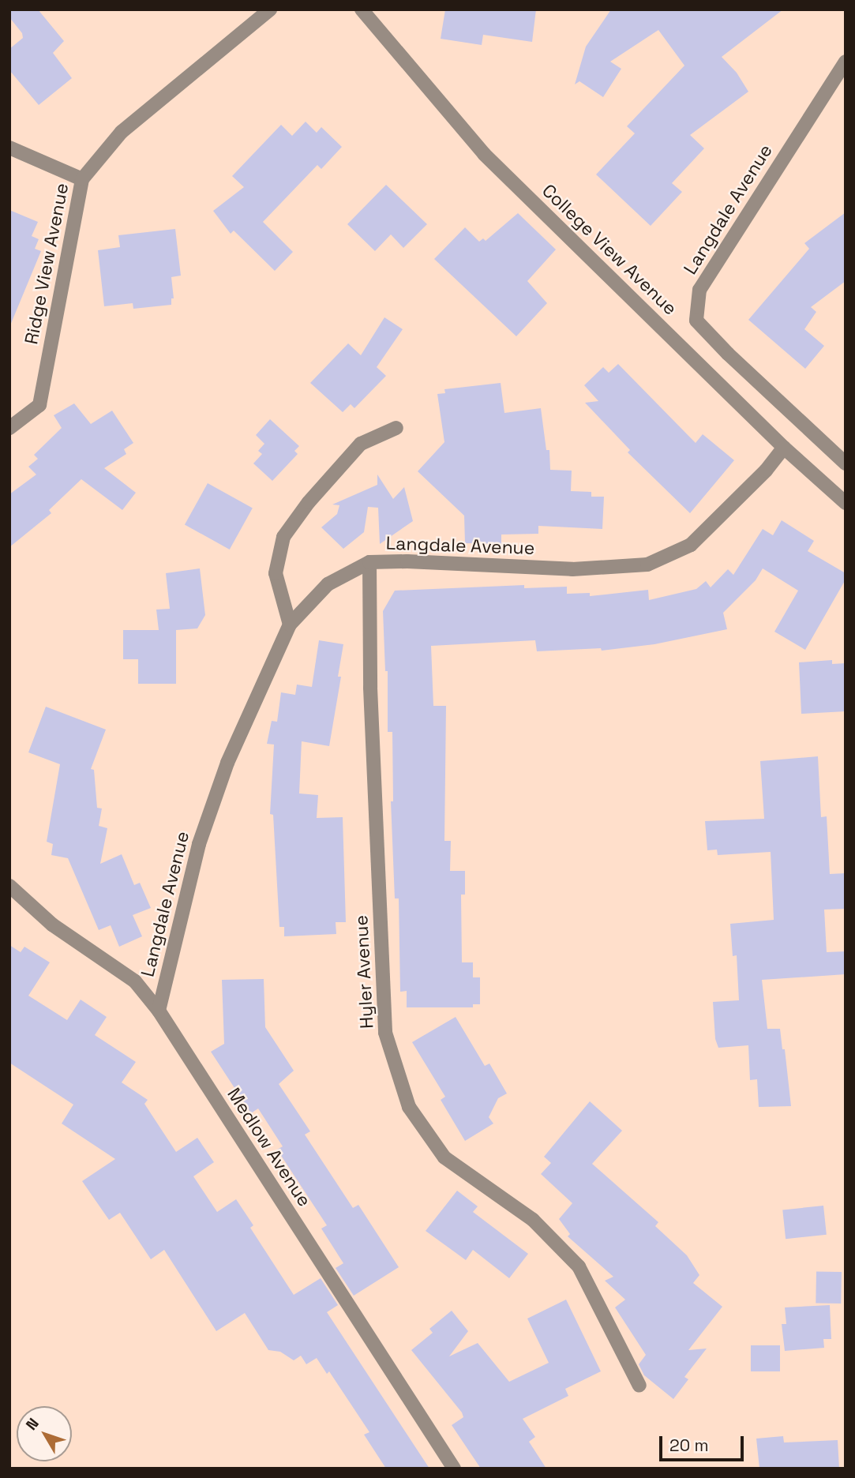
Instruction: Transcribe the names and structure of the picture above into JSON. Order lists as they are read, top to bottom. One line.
{"streets":{"street":["Langdale Avenue","College View Avenue","Ridge View Avenue","Hyler Avenue","Medlow Avenue"]},"crossings":[["Langdale Avenue","College View Avenue"],["Langdale Avenue","Hyler Avenue"],["Langdale Avenue","Medlow Avenue"]],"scale_bar":"20 m","north":"top left"}
